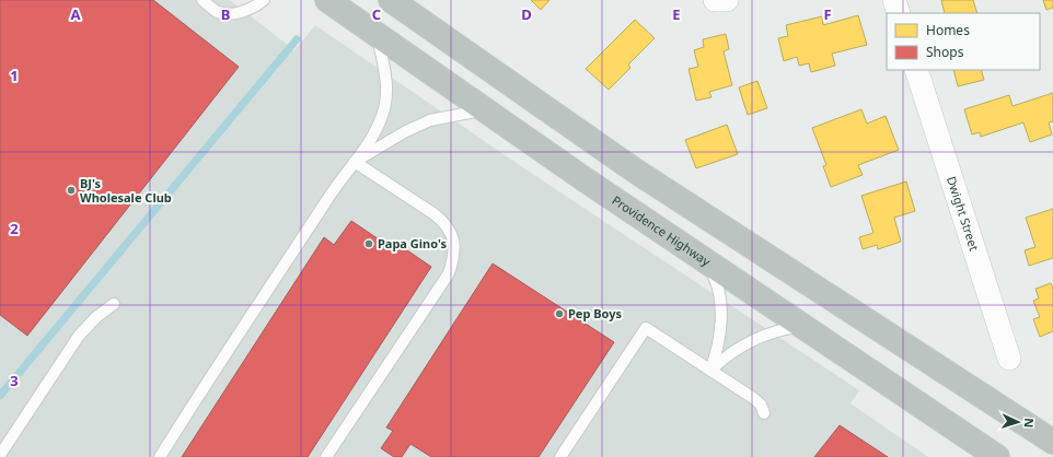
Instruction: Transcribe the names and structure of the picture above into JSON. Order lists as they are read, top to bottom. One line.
{"streets":{"highway":["Providence Highway"],"street":["Dwight Street"]},"places":["BJ's Wholesale Club","Papa Gino's","Pep Boys"],"legend":["Homes","Shops"],"north":"right","grid":{"columns":["A","B","C","D","E","F"],"rows":["1","2","3"]}}
